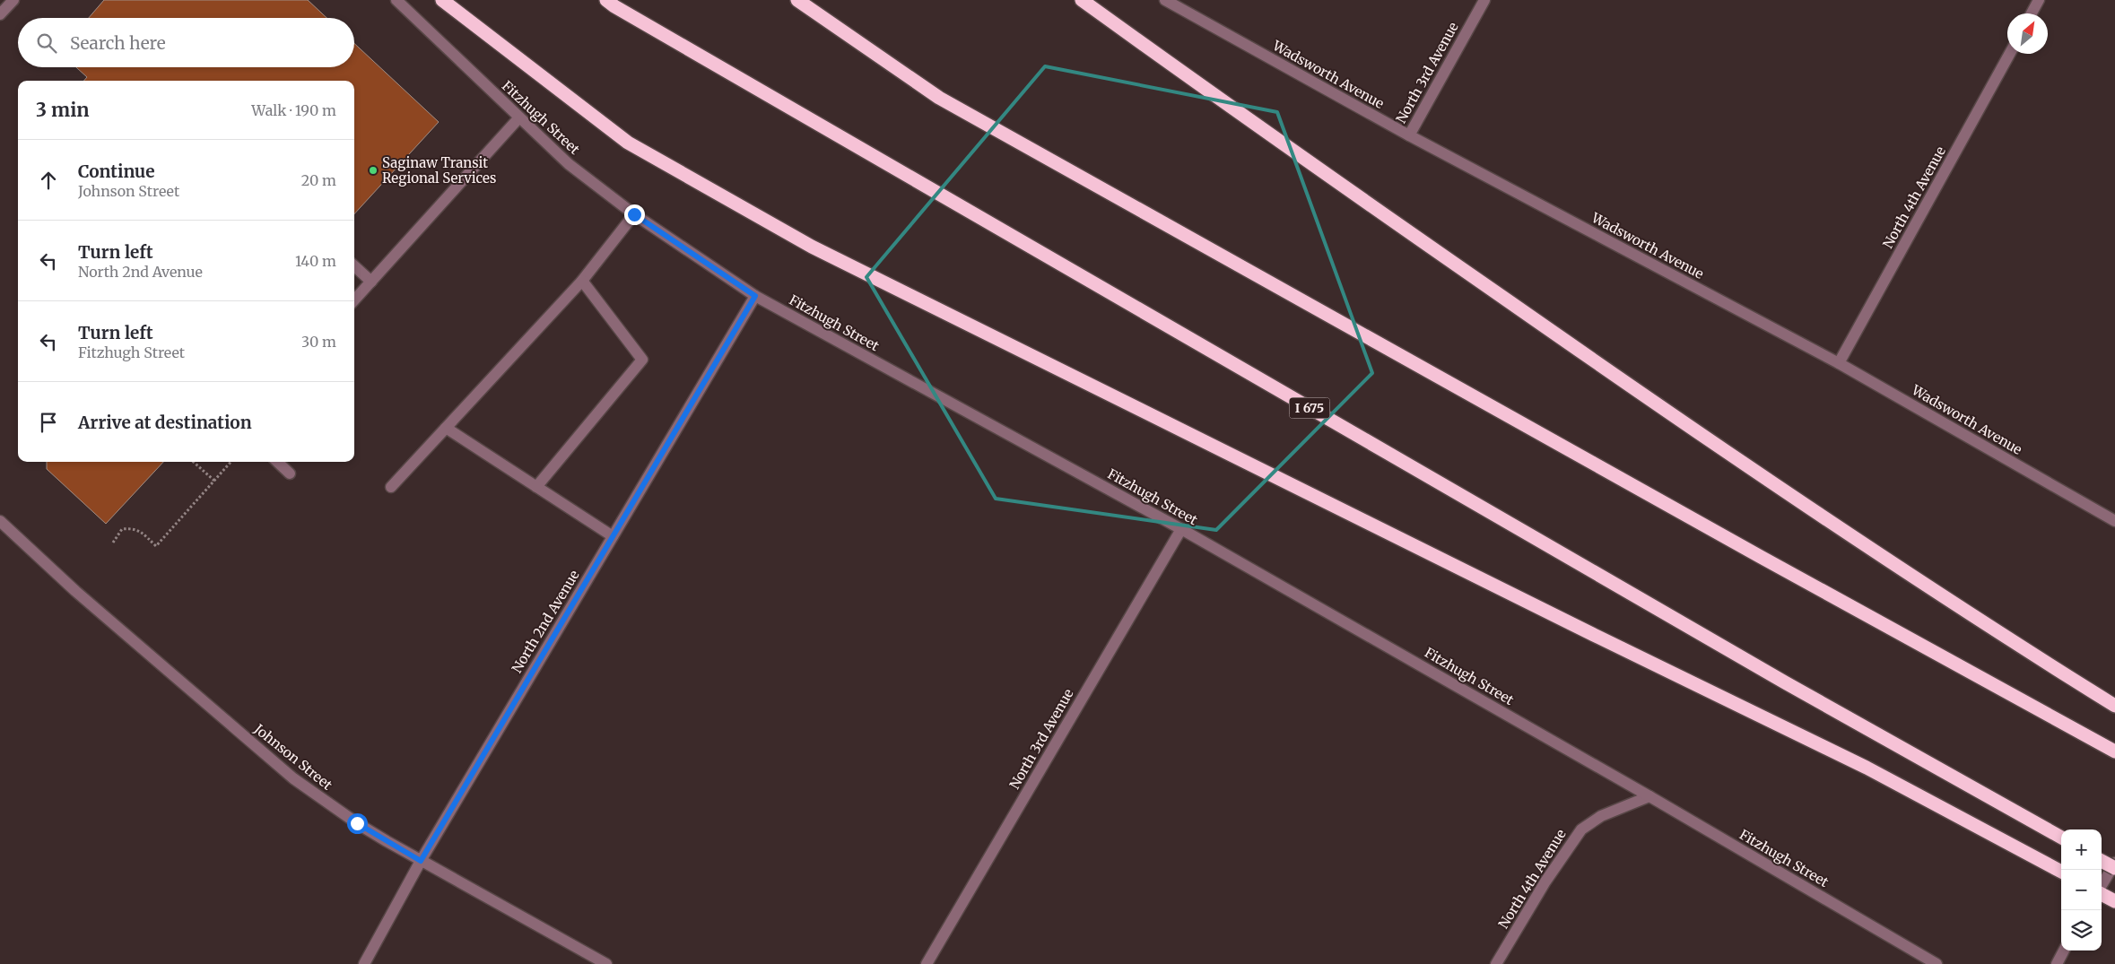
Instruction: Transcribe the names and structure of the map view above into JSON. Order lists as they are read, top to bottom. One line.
{"streets":{"highway":["I 675"],"street":["North 3rd Avenue","Wadsworth Avenue","Fitzhugh Street","North 4th Avenue","North 2nd Avenue","Johnson Street"]},"crossings":[["North 3rd Avenue","Wadsworth Avenue"],["North 3rd Avenue","Fitzhugh Street"],["Wadsworth Avenue","North 4th Avenue"],["Fitzhugh Street","North 4th Avenue"],["Fitzhugh Street","North 2nd Avenue"],["North 2nd Avenue","Johnson Street"]],"places":["Saginaw Transit Regional Services"],"north":"top right","page":{"search":"Search here","heading":["3 min","Walk · 190 m"],"list":[["Continue","Johnson Street","20 m"],["Turn left","North 2nd Avenue","140 m"],["Turn left","Fitzhugh Street","30 m"],"Arrive at destination"],"map_buttons":["+","−"]}}
